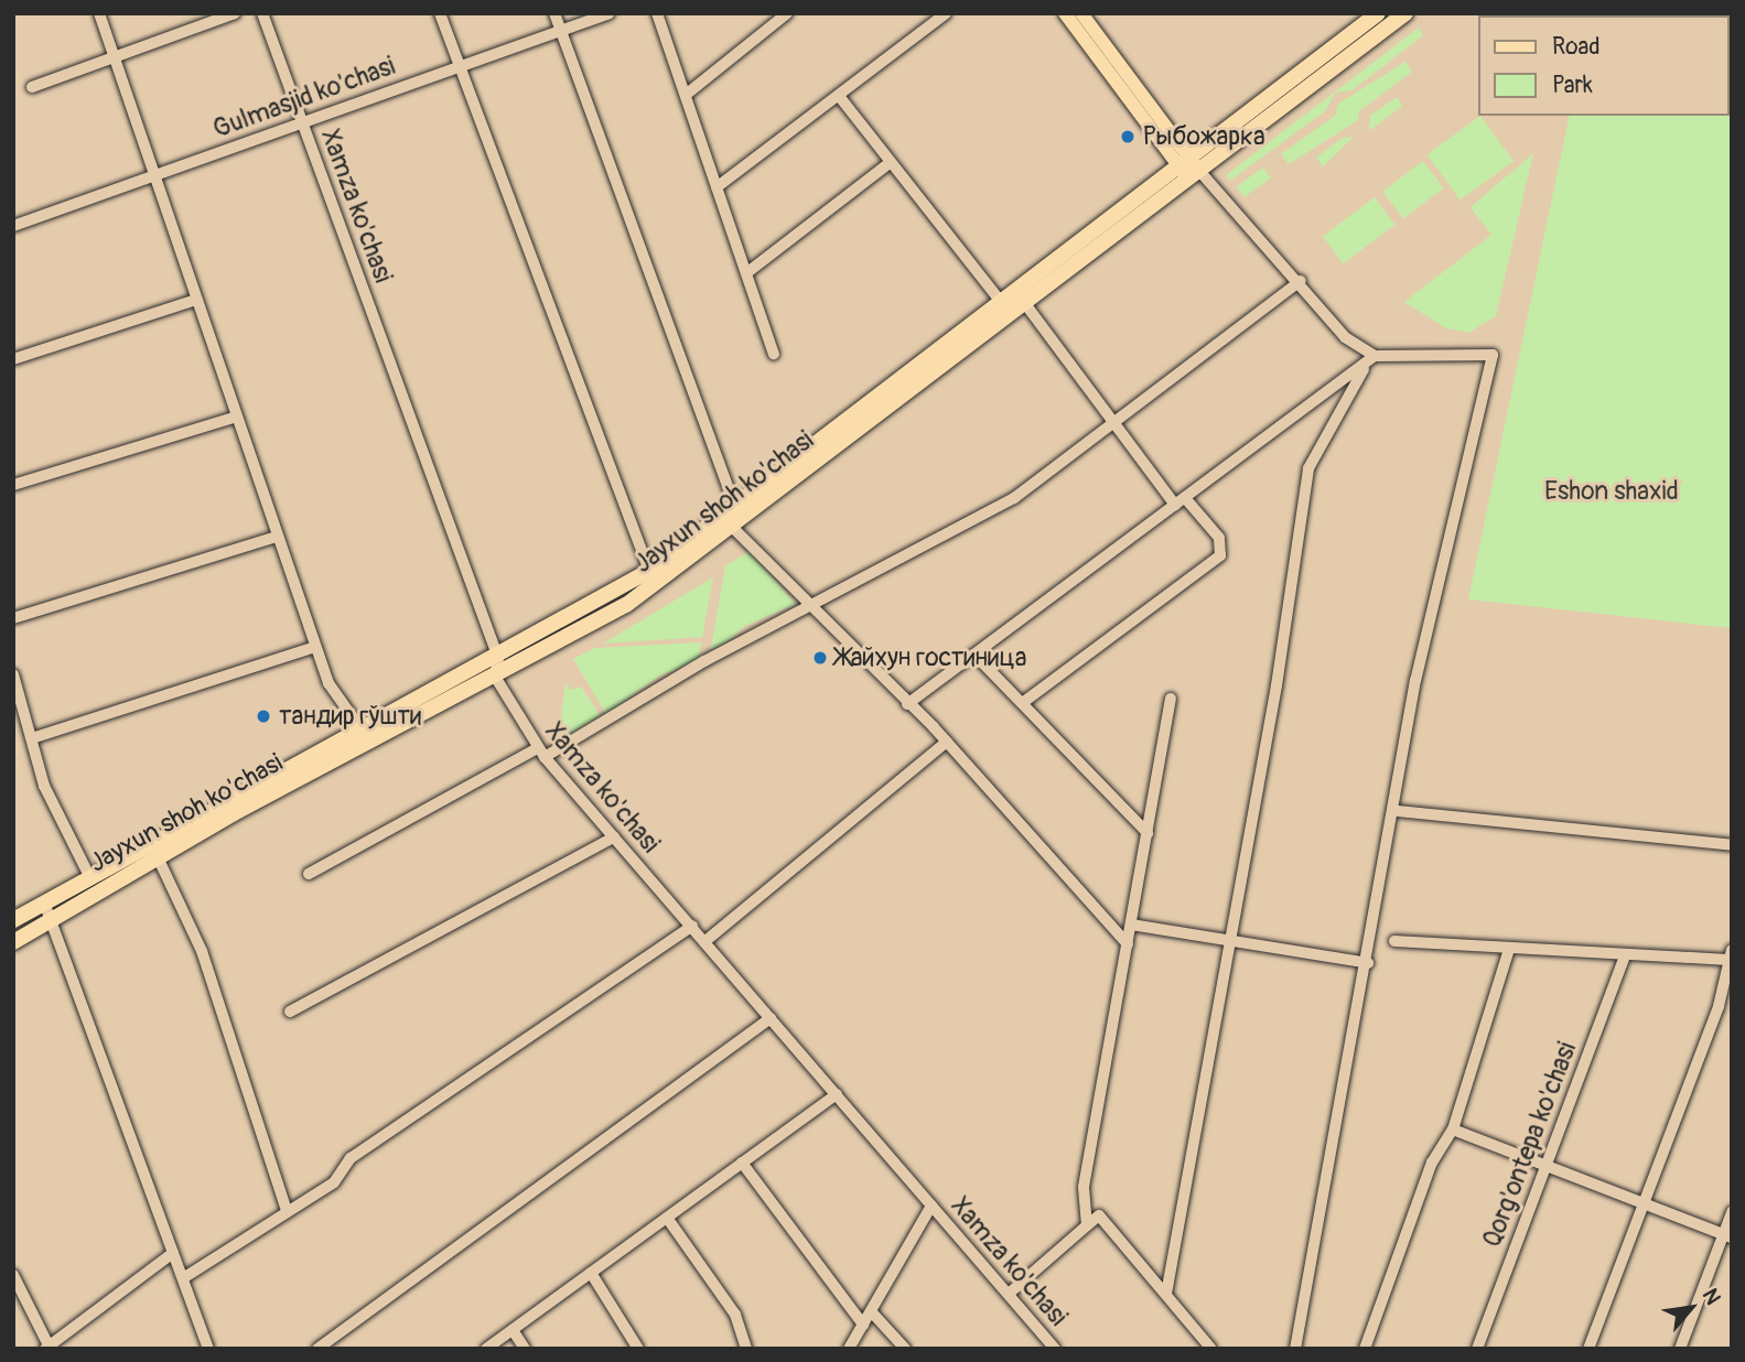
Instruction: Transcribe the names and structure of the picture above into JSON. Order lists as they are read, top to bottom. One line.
{"streets":{"highway":["Jayxun shoh ko'chasi"],"street":["Gulmasjid ko'chasi","Xamza ko'chasi","Qorg'ontepa ko'chasi"]},"crossings":[["Gulmasjid ko'chasi","Xamza ko'chasi"],["Xamza ko'chasi","Jayxun shoh ko'chasi"]],"parks":["Eshon shaxid"],"places":["Рыбожарка","Жайхун гостиница","тандир гўшти"],"legend":["Road","Park"],"north":"top right"}
